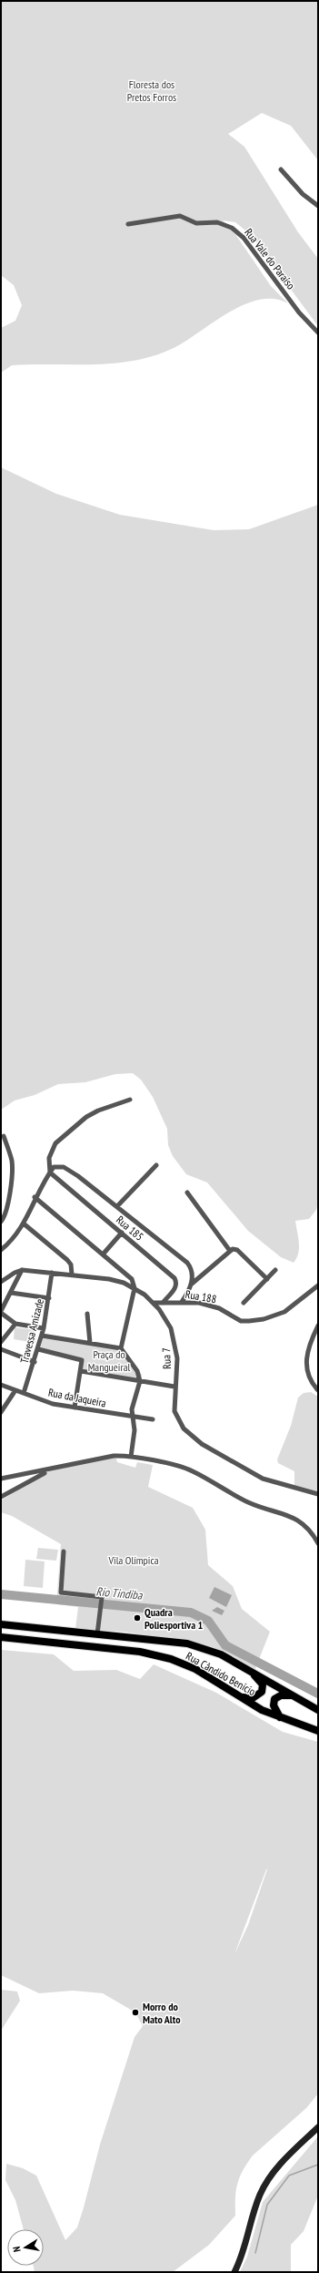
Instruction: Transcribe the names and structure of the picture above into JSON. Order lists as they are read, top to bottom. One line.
{"streets":{"main road":["Rua Cândido Benício"],"street":["Rua Vale do Paraíso","Rua 185","Rua 188","Travessa Amizade","Rua 7","Rua da Jaqueira"]},"crossings":[["Rua 185","Rua 188"],["Rua 188","Rua 7"],["Travessa Amizade","Rua 7"],["Travessa Amizade","Rua da Jaqueira"]],"water":["Rio Tindiba"],"parks":["Floresta dos Pretos Forros","Praça do Mangueiral","Vila Olímpica"],"places":["Quadra Poliesportiva 1","Morro do Mato Alto"],"north":"left"}
